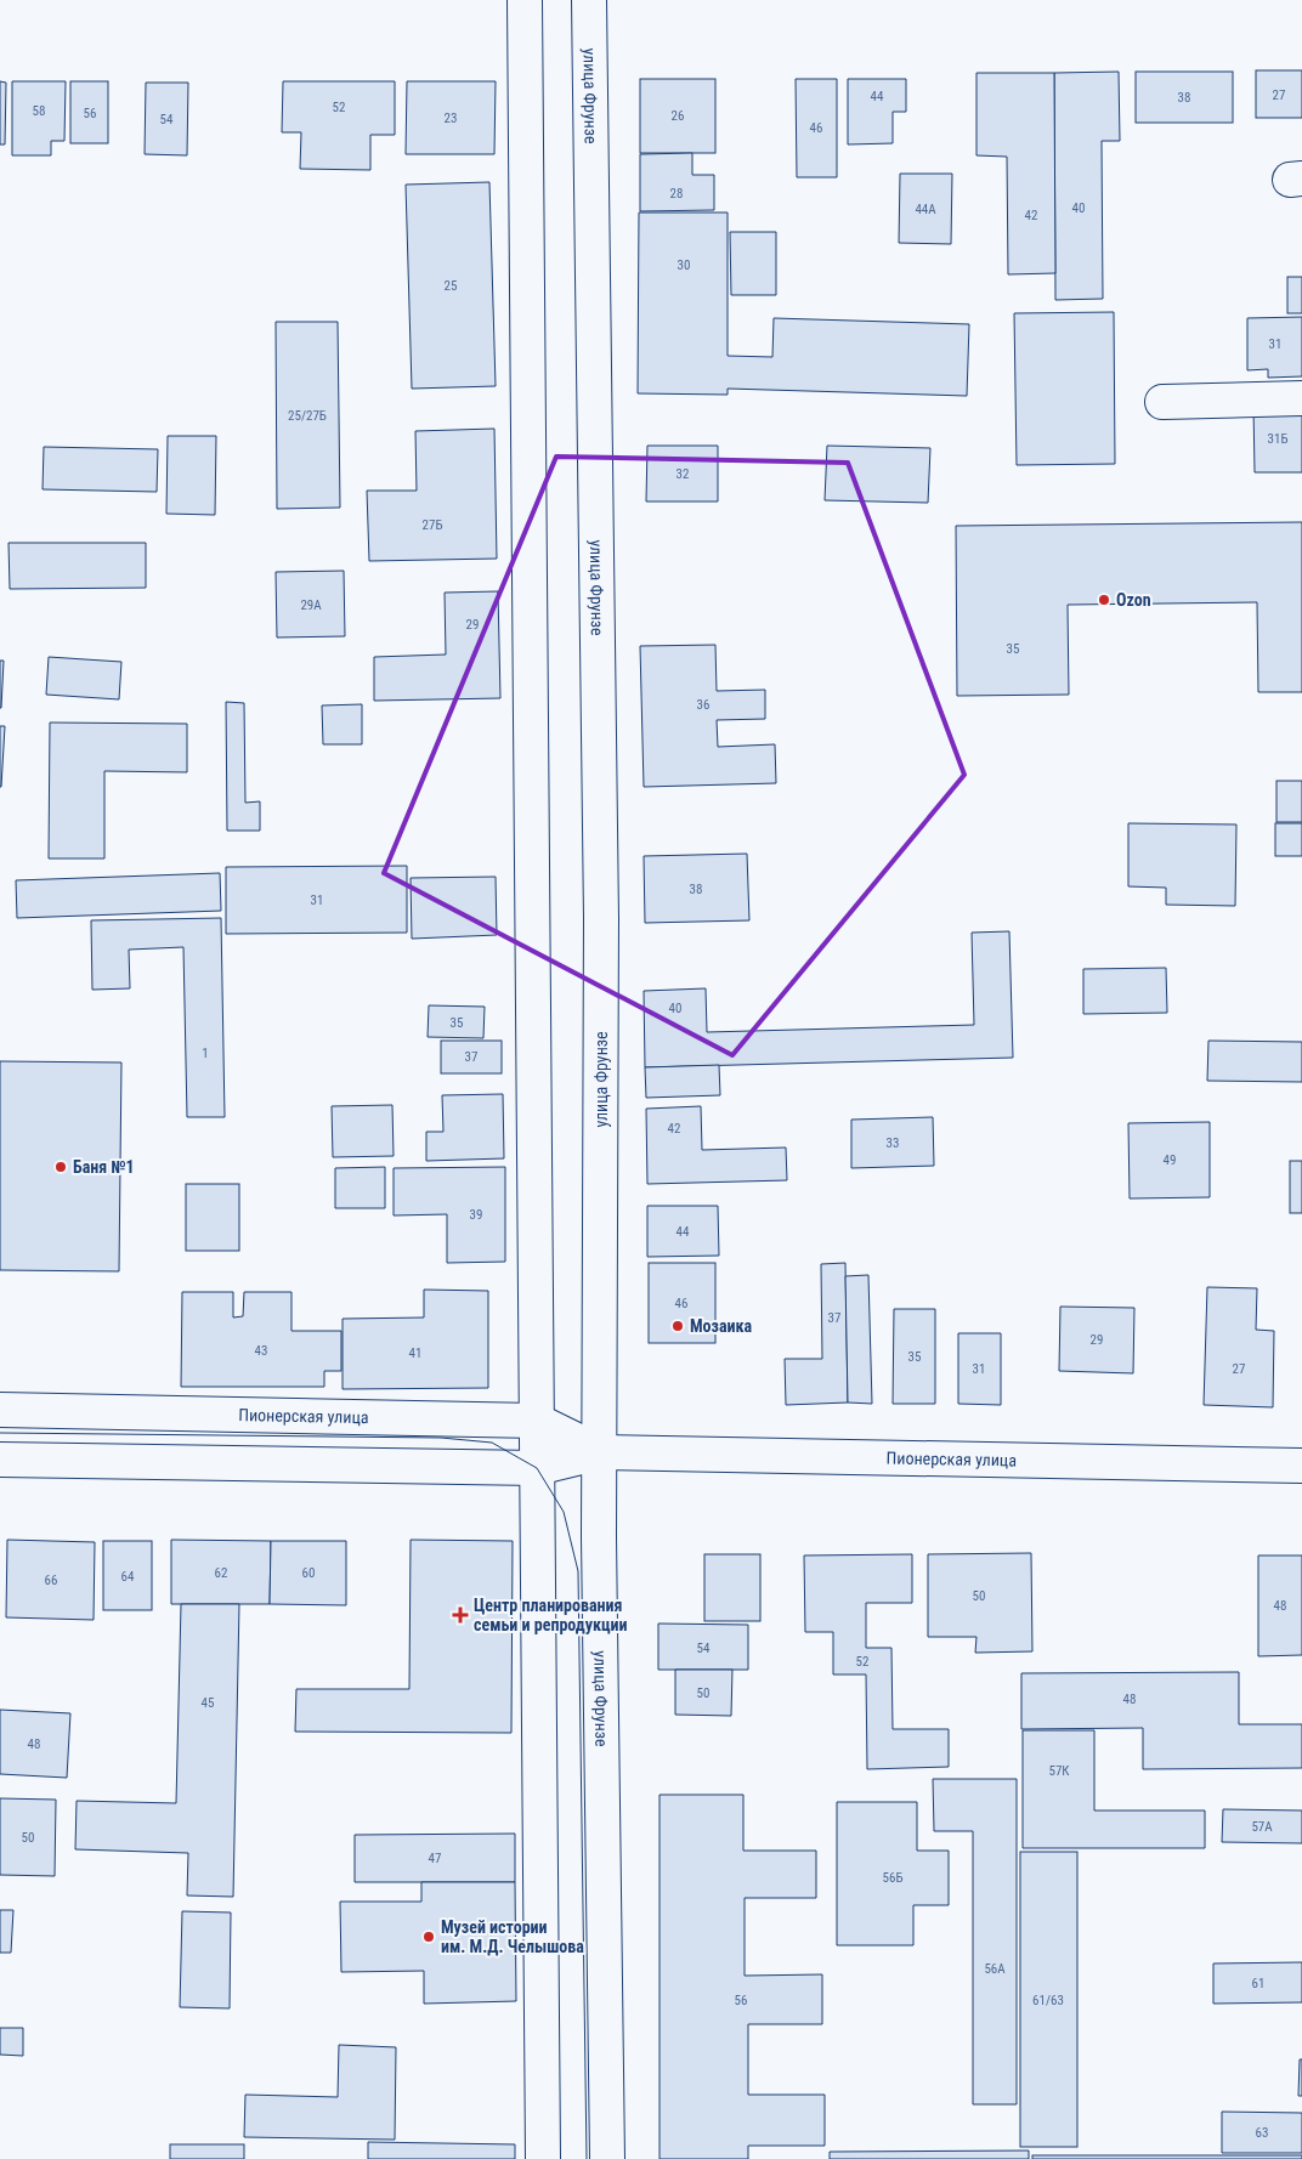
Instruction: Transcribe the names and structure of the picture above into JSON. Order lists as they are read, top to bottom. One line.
{"streets":{"main road":["улица Фрунзе","Пионерская улица"]},"crossings":[["улица Фрунзе","Пионерская улица"]],"places":{"other":["Ozon","Баня №1","Мозаика","Музей истории им. М.Д. Челышова"],"health":["Центр планирования семьи и репродукции"]},"house_numbers":["27","44","38","52","58","56","26","23","54","46","28","40","44А","42","30","25","31","25/27Б","31Б","32","27Б","29А","29","35","36","38","31","40","35","1","37","42","33","49","39","44","46","37","29","43","41","35","31","27","62","60","64","66","50","48","54","52","50","48","45","48","57К","57А","50","47","56Б","56А","61","56","61/63","63"]}
